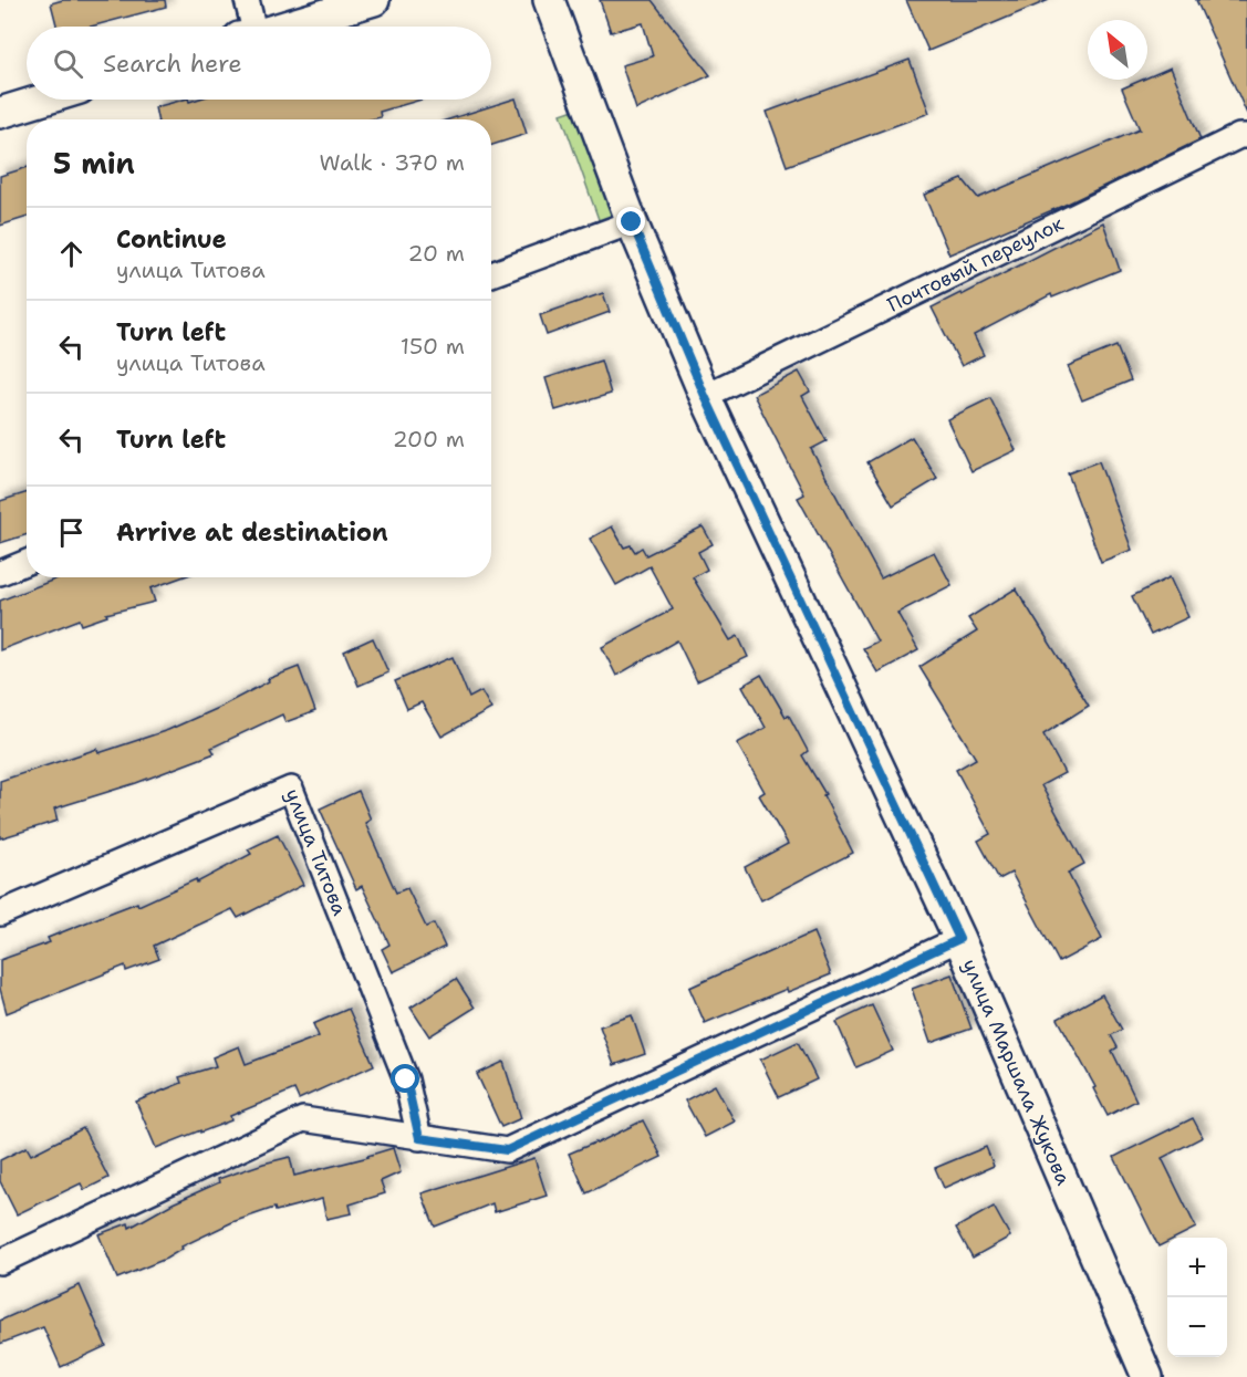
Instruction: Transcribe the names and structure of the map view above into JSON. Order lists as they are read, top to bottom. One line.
{"streets":{"street":["Почтовый переулок","улица Титова","улица Маршала Жукова"]},"crossings":[["Почтовый переулок","улица Маршала Жукова"]],"north":"top left","page":{"search":"Search here","heading":["5 min","Walk · 370 m"],"list":[["Continue","улица Титова","20 m"],["Turn left","улица Титова","150 m"],["Turn left","200 m"],"Arrive at destination"],"map_buttons":["+","−"]}}
